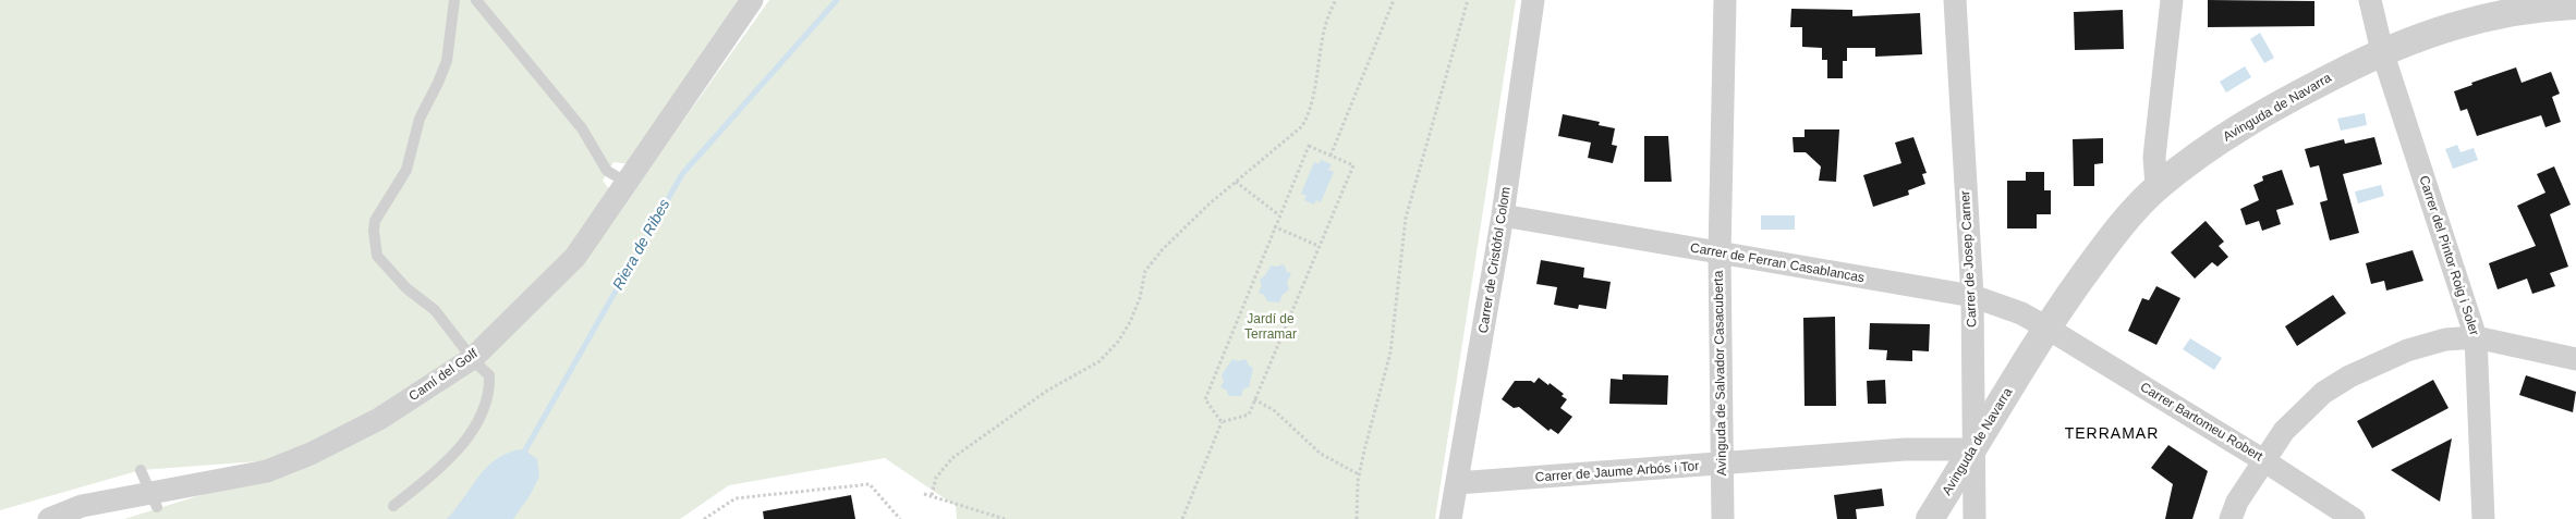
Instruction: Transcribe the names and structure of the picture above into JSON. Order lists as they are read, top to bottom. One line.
{"streets":{"street":["Avinguda de Navarra","Carrer del Pintor Roig i Soler","Carrer de Josep Carner","Carrer de Cristòfol Colom","Carrer de Ferran Casablancas","Avinguda de Salvador Casacuberta","Camí del Golf","Carrer Bartomeu Robert","Carrer de Jaume Arbós i Tor"]},"crossings":[["Avinguda de Navarra","Carrer del Pintor Roig i Soler"],["Avinguda de Navarra","Carrer de Josep Carner"],["Avinguda de Navarra","Carrer de Ferran Casablancas"],["Avinguda de Navarra","Carrer Bartomeu Robert"],["Avinguda de Navarra","Carrer de Jaume Arbós i Tor"],["Carrer de Josep Carner","Carrer de Ferran Casablancas"],["Carrer de Josep Carner","Carrer de Jaume Arbós i Tor"],["Carrer de Cristòfol Colom","Carrer de Ferran Casablancas"],["Carrer de Cristòfol Colom","Carrer de Jaume Arbós i Tor"],["Carrer de Ferran Casablancas","Avinguda de Salvador Casacuberta"],["Carrer de Ferran Casablancas","Carrer Bartomeu Robert"],["Avinguda de Salvador Casacuberta","Carrer de Jaume Arbós i Tor"]],"districts":["TERRAMAR"],"water":["Riera de Ribes"],"parks":["Jardí de Terramar"]}
